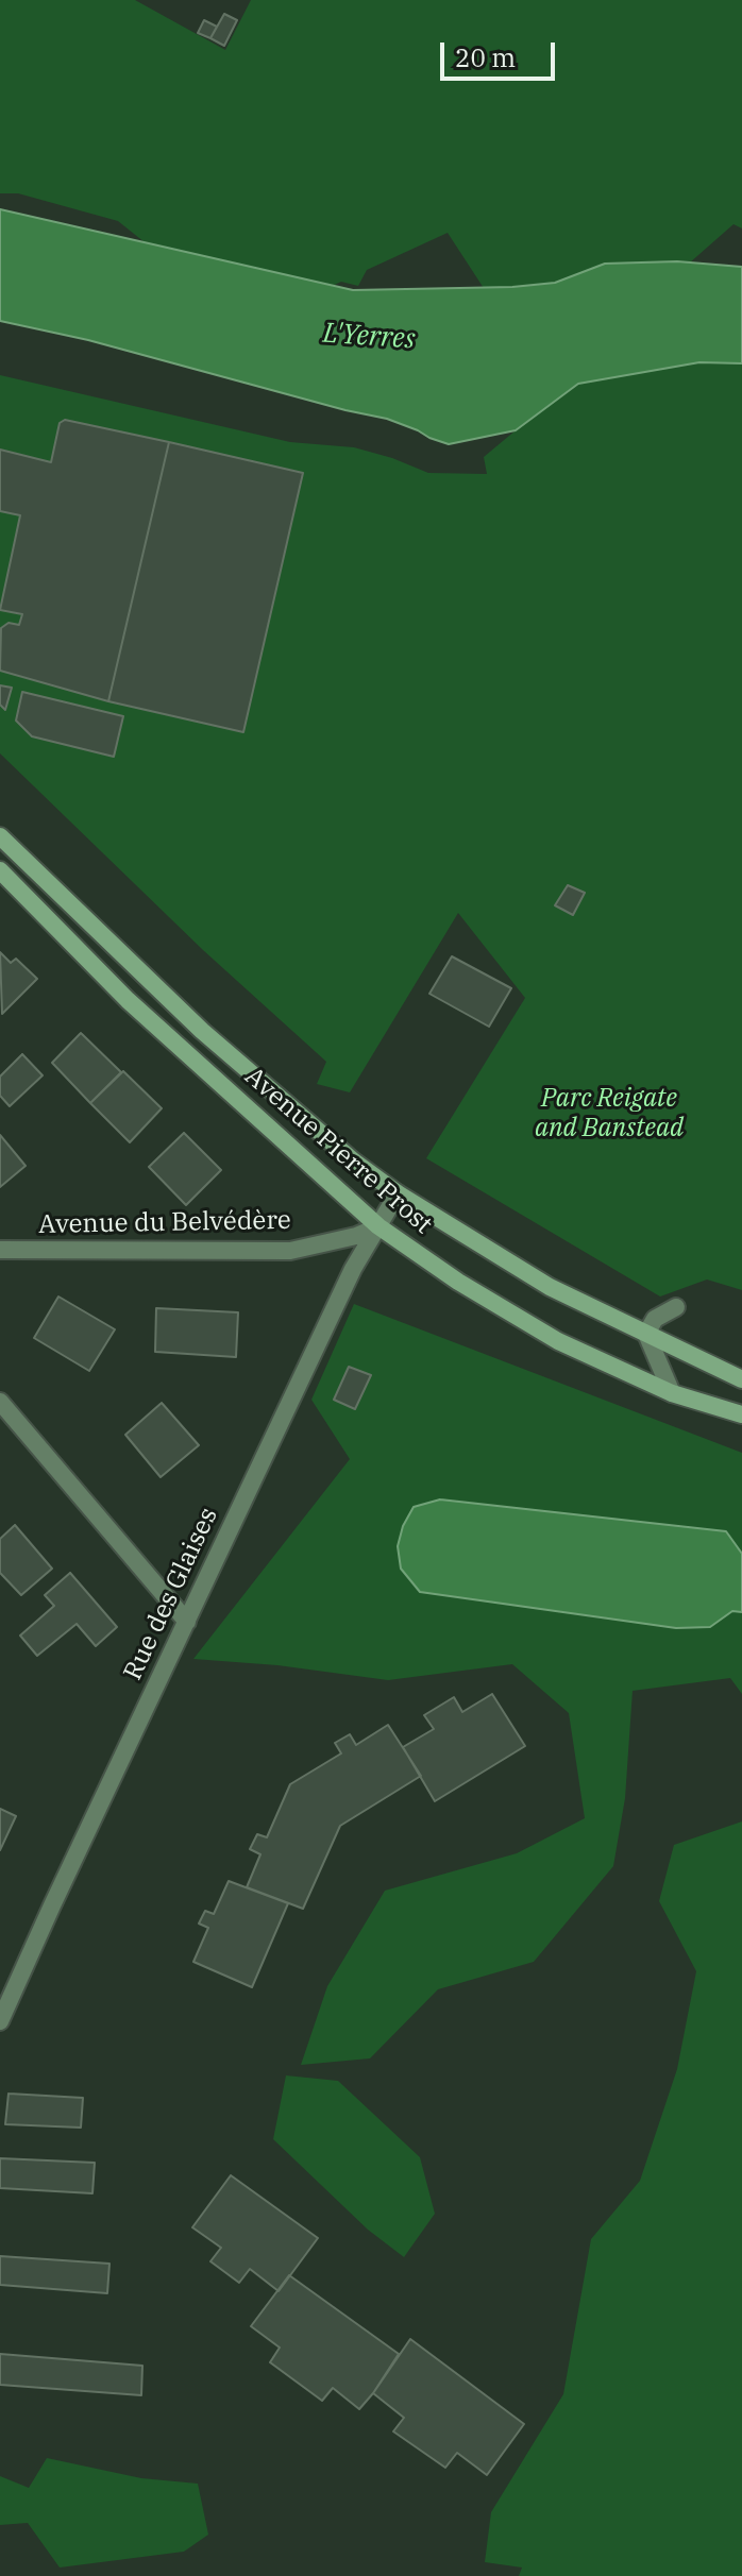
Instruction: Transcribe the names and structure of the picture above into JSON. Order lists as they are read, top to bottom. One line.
{"streets":{"main road":["Avenue Pierre Prost"],"street":["Avenue du Belvédère","Rue des Glaises"]},"crossings":[["Avenue Pierre Prost","Avenue du Belvédère"],["Avenue Pierre Prost","Rue des Glaises"],["Avenue du Belvédère","Rue des Glaises"]],"water":["L'Yerres"],"parks":["Parc Reigate and Banstead"],"scale_bar":"20 m"}
